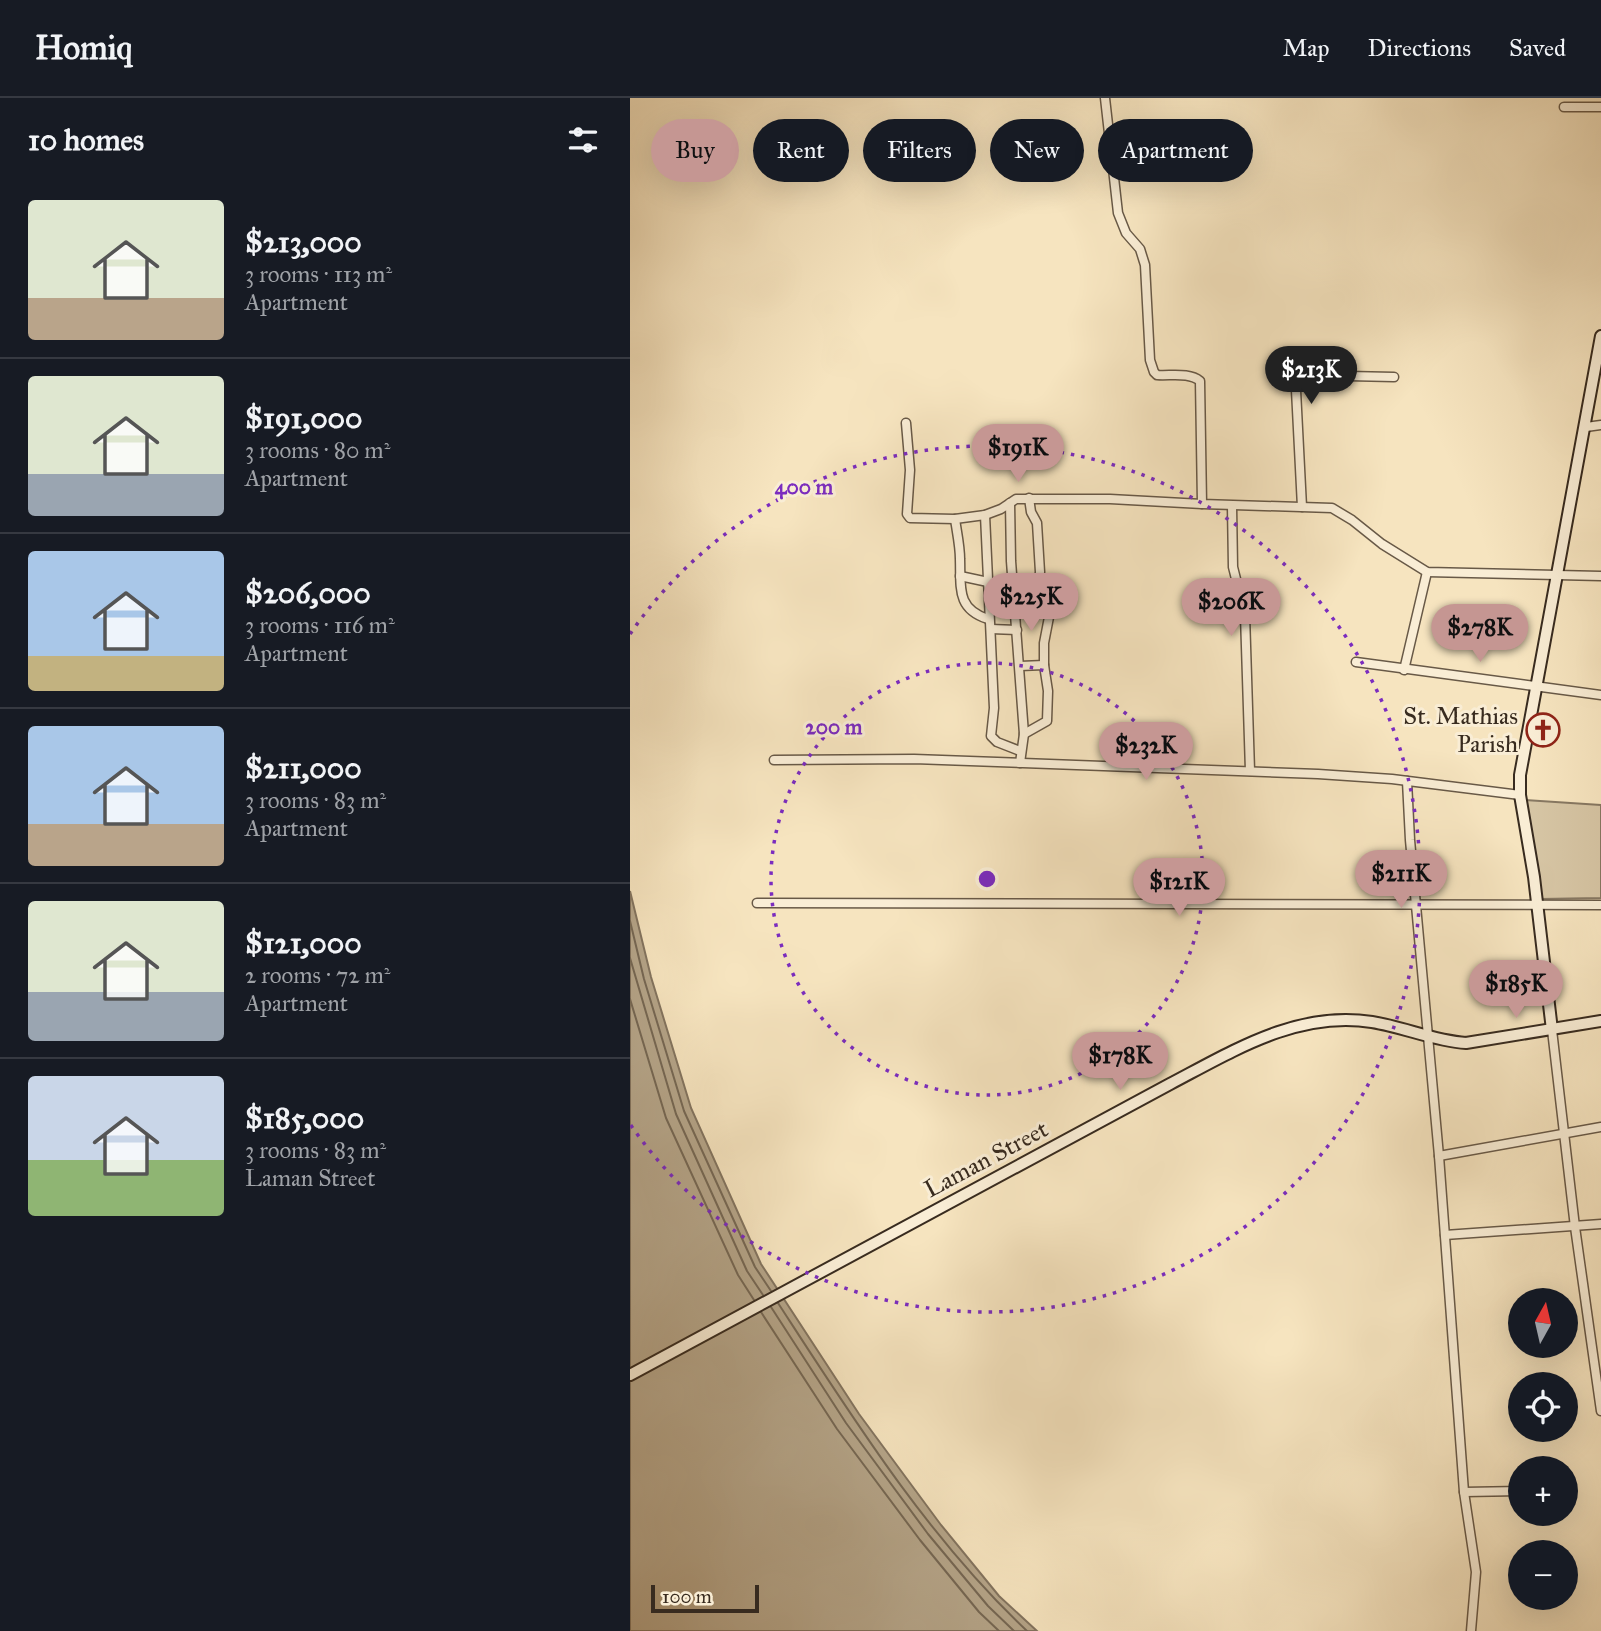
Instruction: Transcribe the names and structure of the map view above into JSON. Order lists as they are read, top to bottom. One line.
{"streets":{"main road":["Laman Street"]},"places":{"church":["St. Mathias Parish"]},"scale_bar":"100 m","north":"top","page":{"header":"Homiq","nav":["Map","Directions","Saved"],"heading":"10 homes","chip":["Buy","Rent","Filters","New","Apartment"],"list":[{"name":"$213,000","note":"3 rooms · 113 m² · Apartment"},{"name":"$191,000","note":"3 rooms · 80 m² · Apartment"},{"name":"$206,000","note":"3 rooms · 116 m² · Apartment"},{"name":"$211,000","note":"3 rooms · 83 m² · Apartment"},{"name":"$121,000","note":"2 rooms · 72 m² · Apartment"},{"name":"$185,000","note":"3 rooms · 83 m² · Laman Street"}],"price":["$213K","$191K","$225K","$206K","$278K","$232K","$211K","$121K","$185K","$178K"],"map_buttons":["+","−"],"scale":"100 m"},"rings":["400 m","200 m"]}
